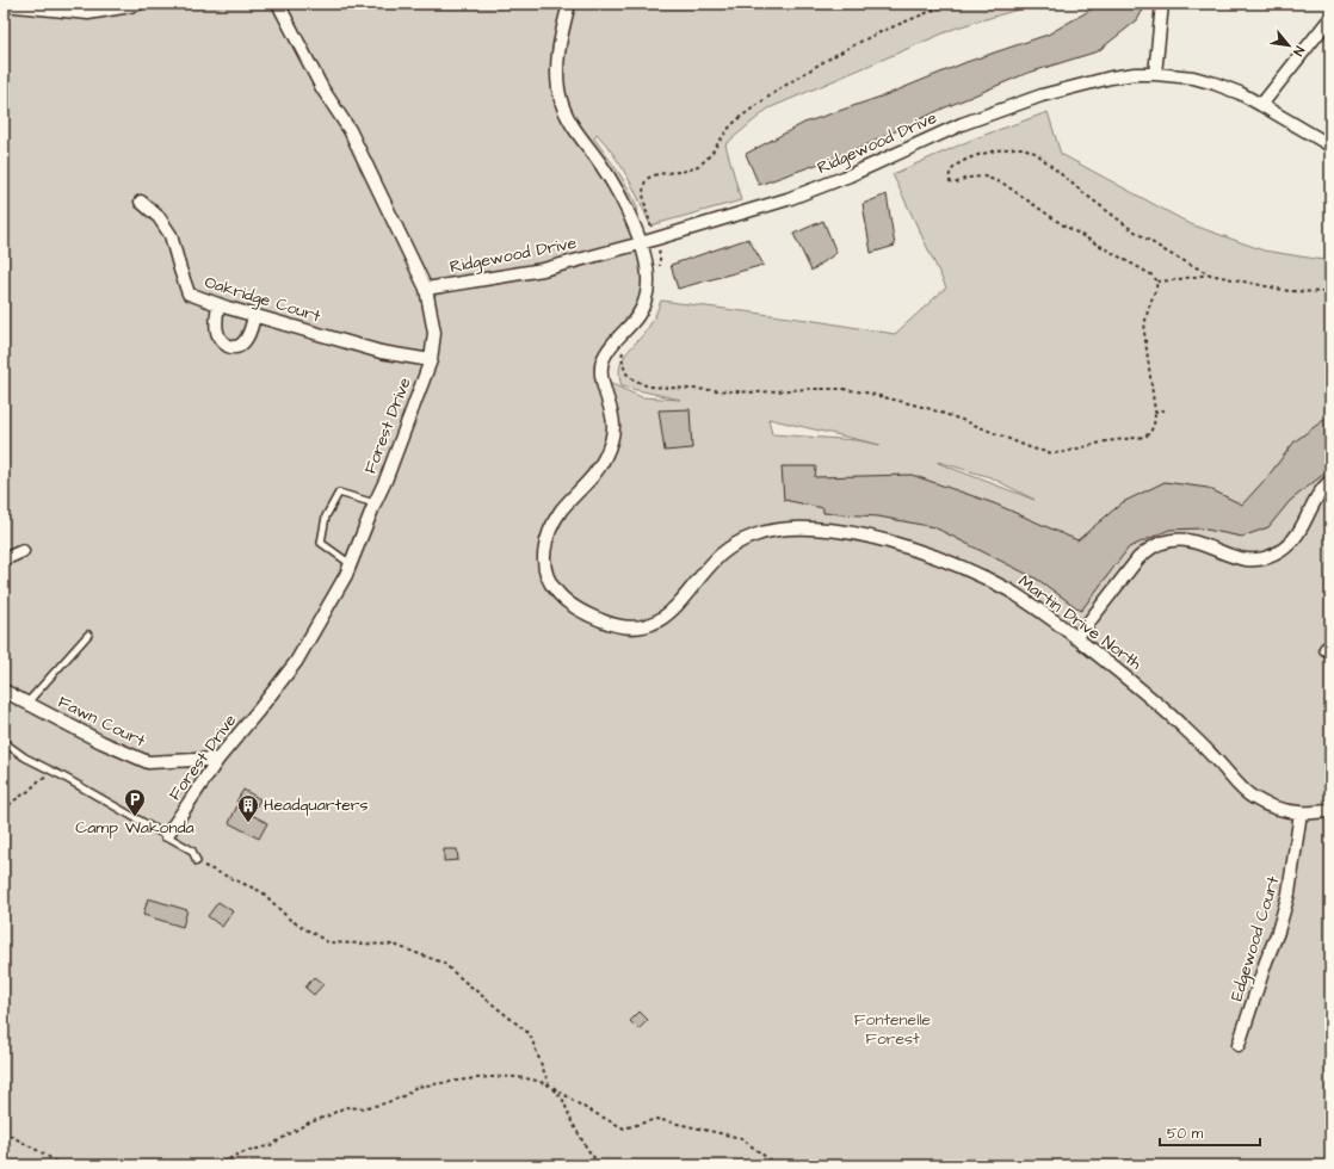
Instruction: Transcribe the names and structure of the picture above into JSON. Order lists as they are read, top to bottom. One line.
{"streets":{"street":["Ridgewood Drive","Oakridge Court","Forest Drive","Martin Drive North","Fawn Court","Edgewood Court"]},"crossings":[["Ridgewood Drive","Forest Drive"],["Ridgewood Drive","Martin Drive North"],["Oakridge Court","Forest Drive"],["Forest Drive","Fawn Court"],["Martin Drive North","Edgewood Court"]],"parks":["Fontenelle Forest"],"places":{"parking":["Camp Wakonda"],"building":["Headquarters"]},"scale_bar":"50 m","north":"bottom right"}
